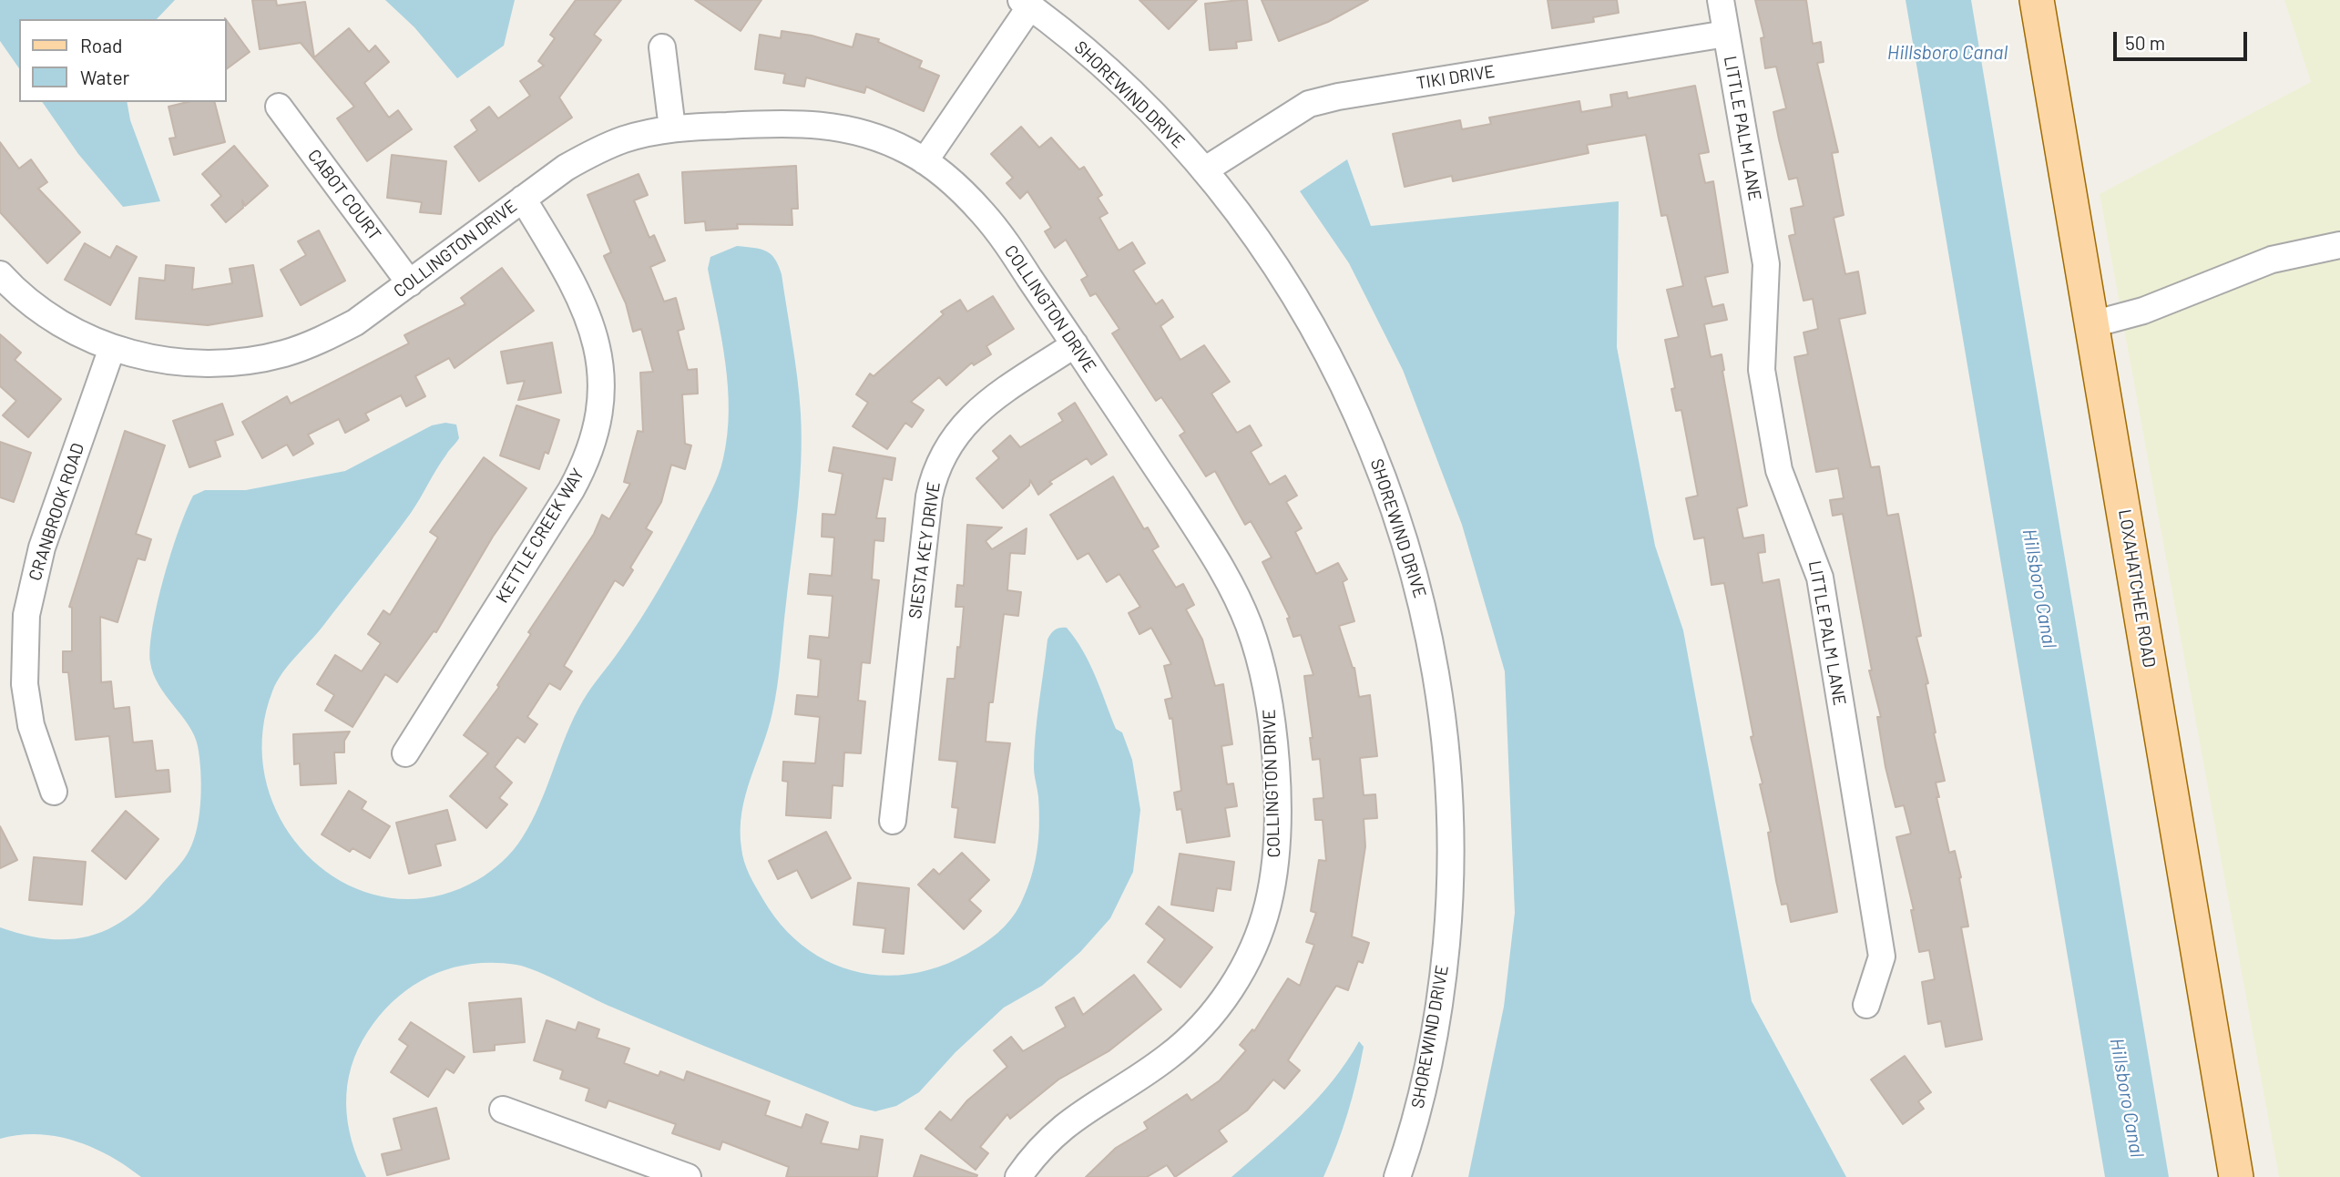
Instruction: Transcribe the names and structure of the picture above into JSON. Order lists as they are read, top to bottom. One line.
{"streets":{"main road":["LOXAHATCHEE ROAD"],"street":["TIKI DRIVE","SHOREWIND DRIVE","LITTLE PALM LANE","CABOT COURT","COLLINGTON DRIVE","CRANBROOK ROAD","KETTLE CREEK WAY","SIESTA KEY DRIVE"]},"crossings":[["TIKI DRIVE","SHOREWIND DRIVE"],["TIKI DRIVE","LITTLE PALM LANE"],["CABOT COURT","COLLINGTON DRIVE"],["COLLINGTON DRIVE","CRANBROOK ROAD"],["COLLINGTON DRIVE","KETTLE CREEK WAY"],["COLLINGTON DRIVE","SIESTA KEY DRIVE"]],"water":["Hillsboro Canal"],"legend":["Road","Water"],"scale_bar":"50 m"}
